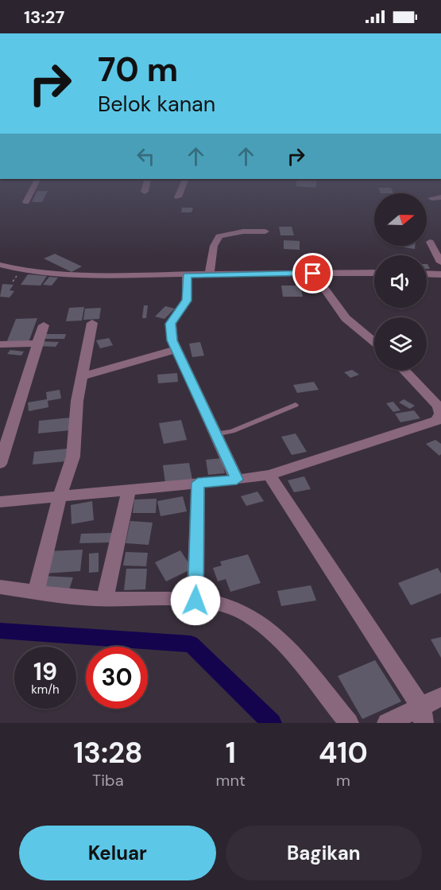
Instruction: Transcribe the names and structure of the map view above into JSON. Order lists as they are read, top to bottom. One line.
{"north":"right","page":{"status":"13:27","turn":["70 m","Belok kanan"],"speed":"19 km/h","limit":"30","eta":["13:28","Tiba","1","mnt","410","m"],"buttons":["Keluar","Bagikan"]}}
